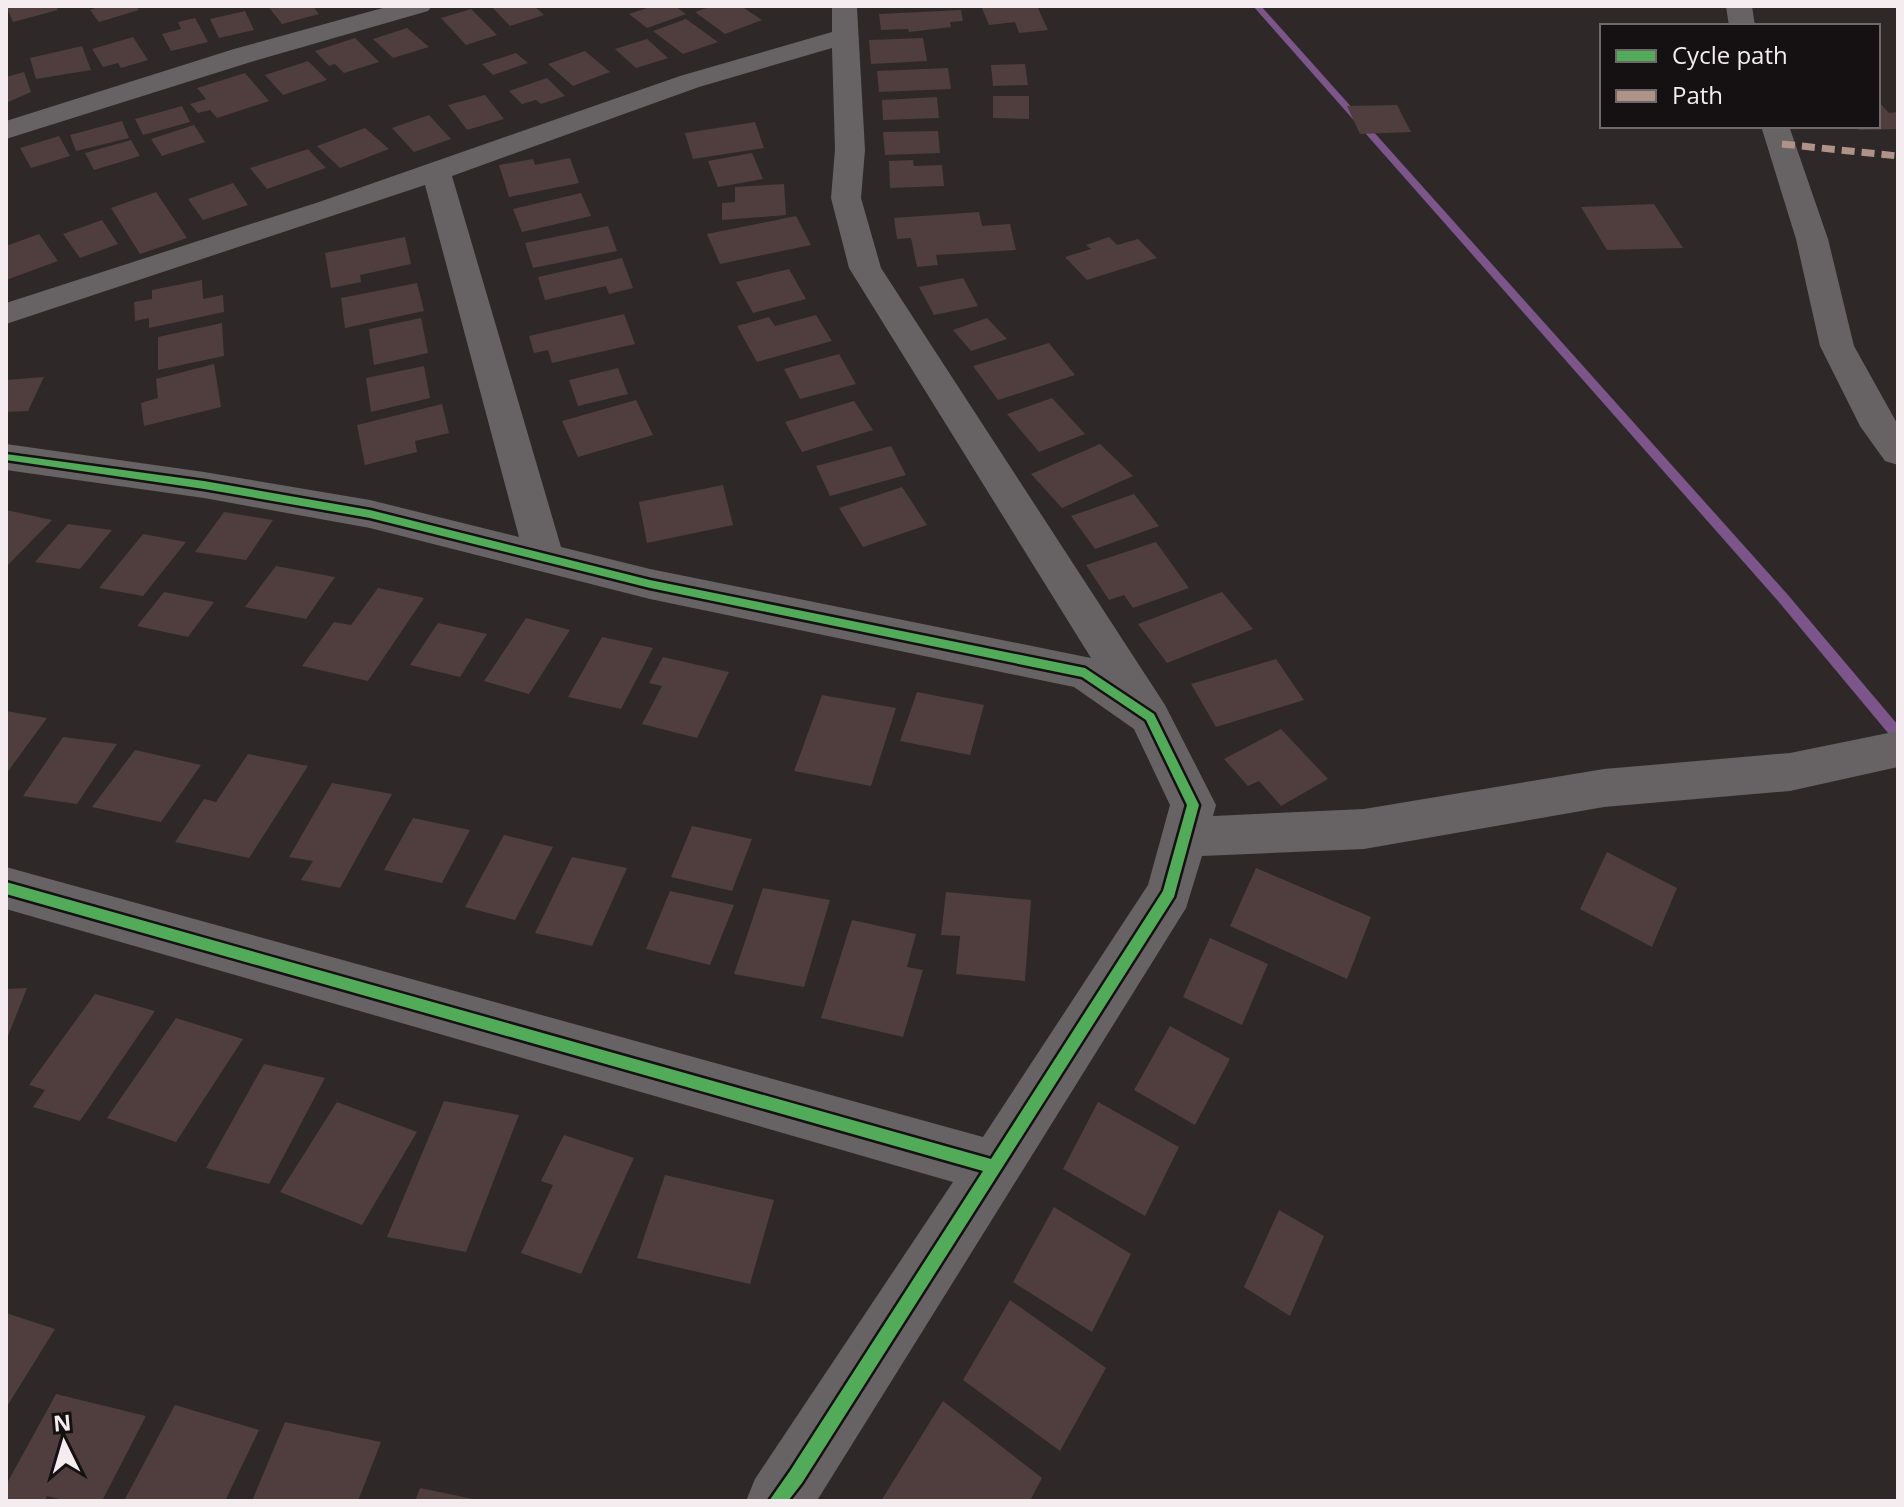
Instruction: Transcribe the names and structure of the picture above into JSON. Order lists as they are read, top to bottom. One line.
{"legend":["Cycle path","Path"],"north":"top"}
